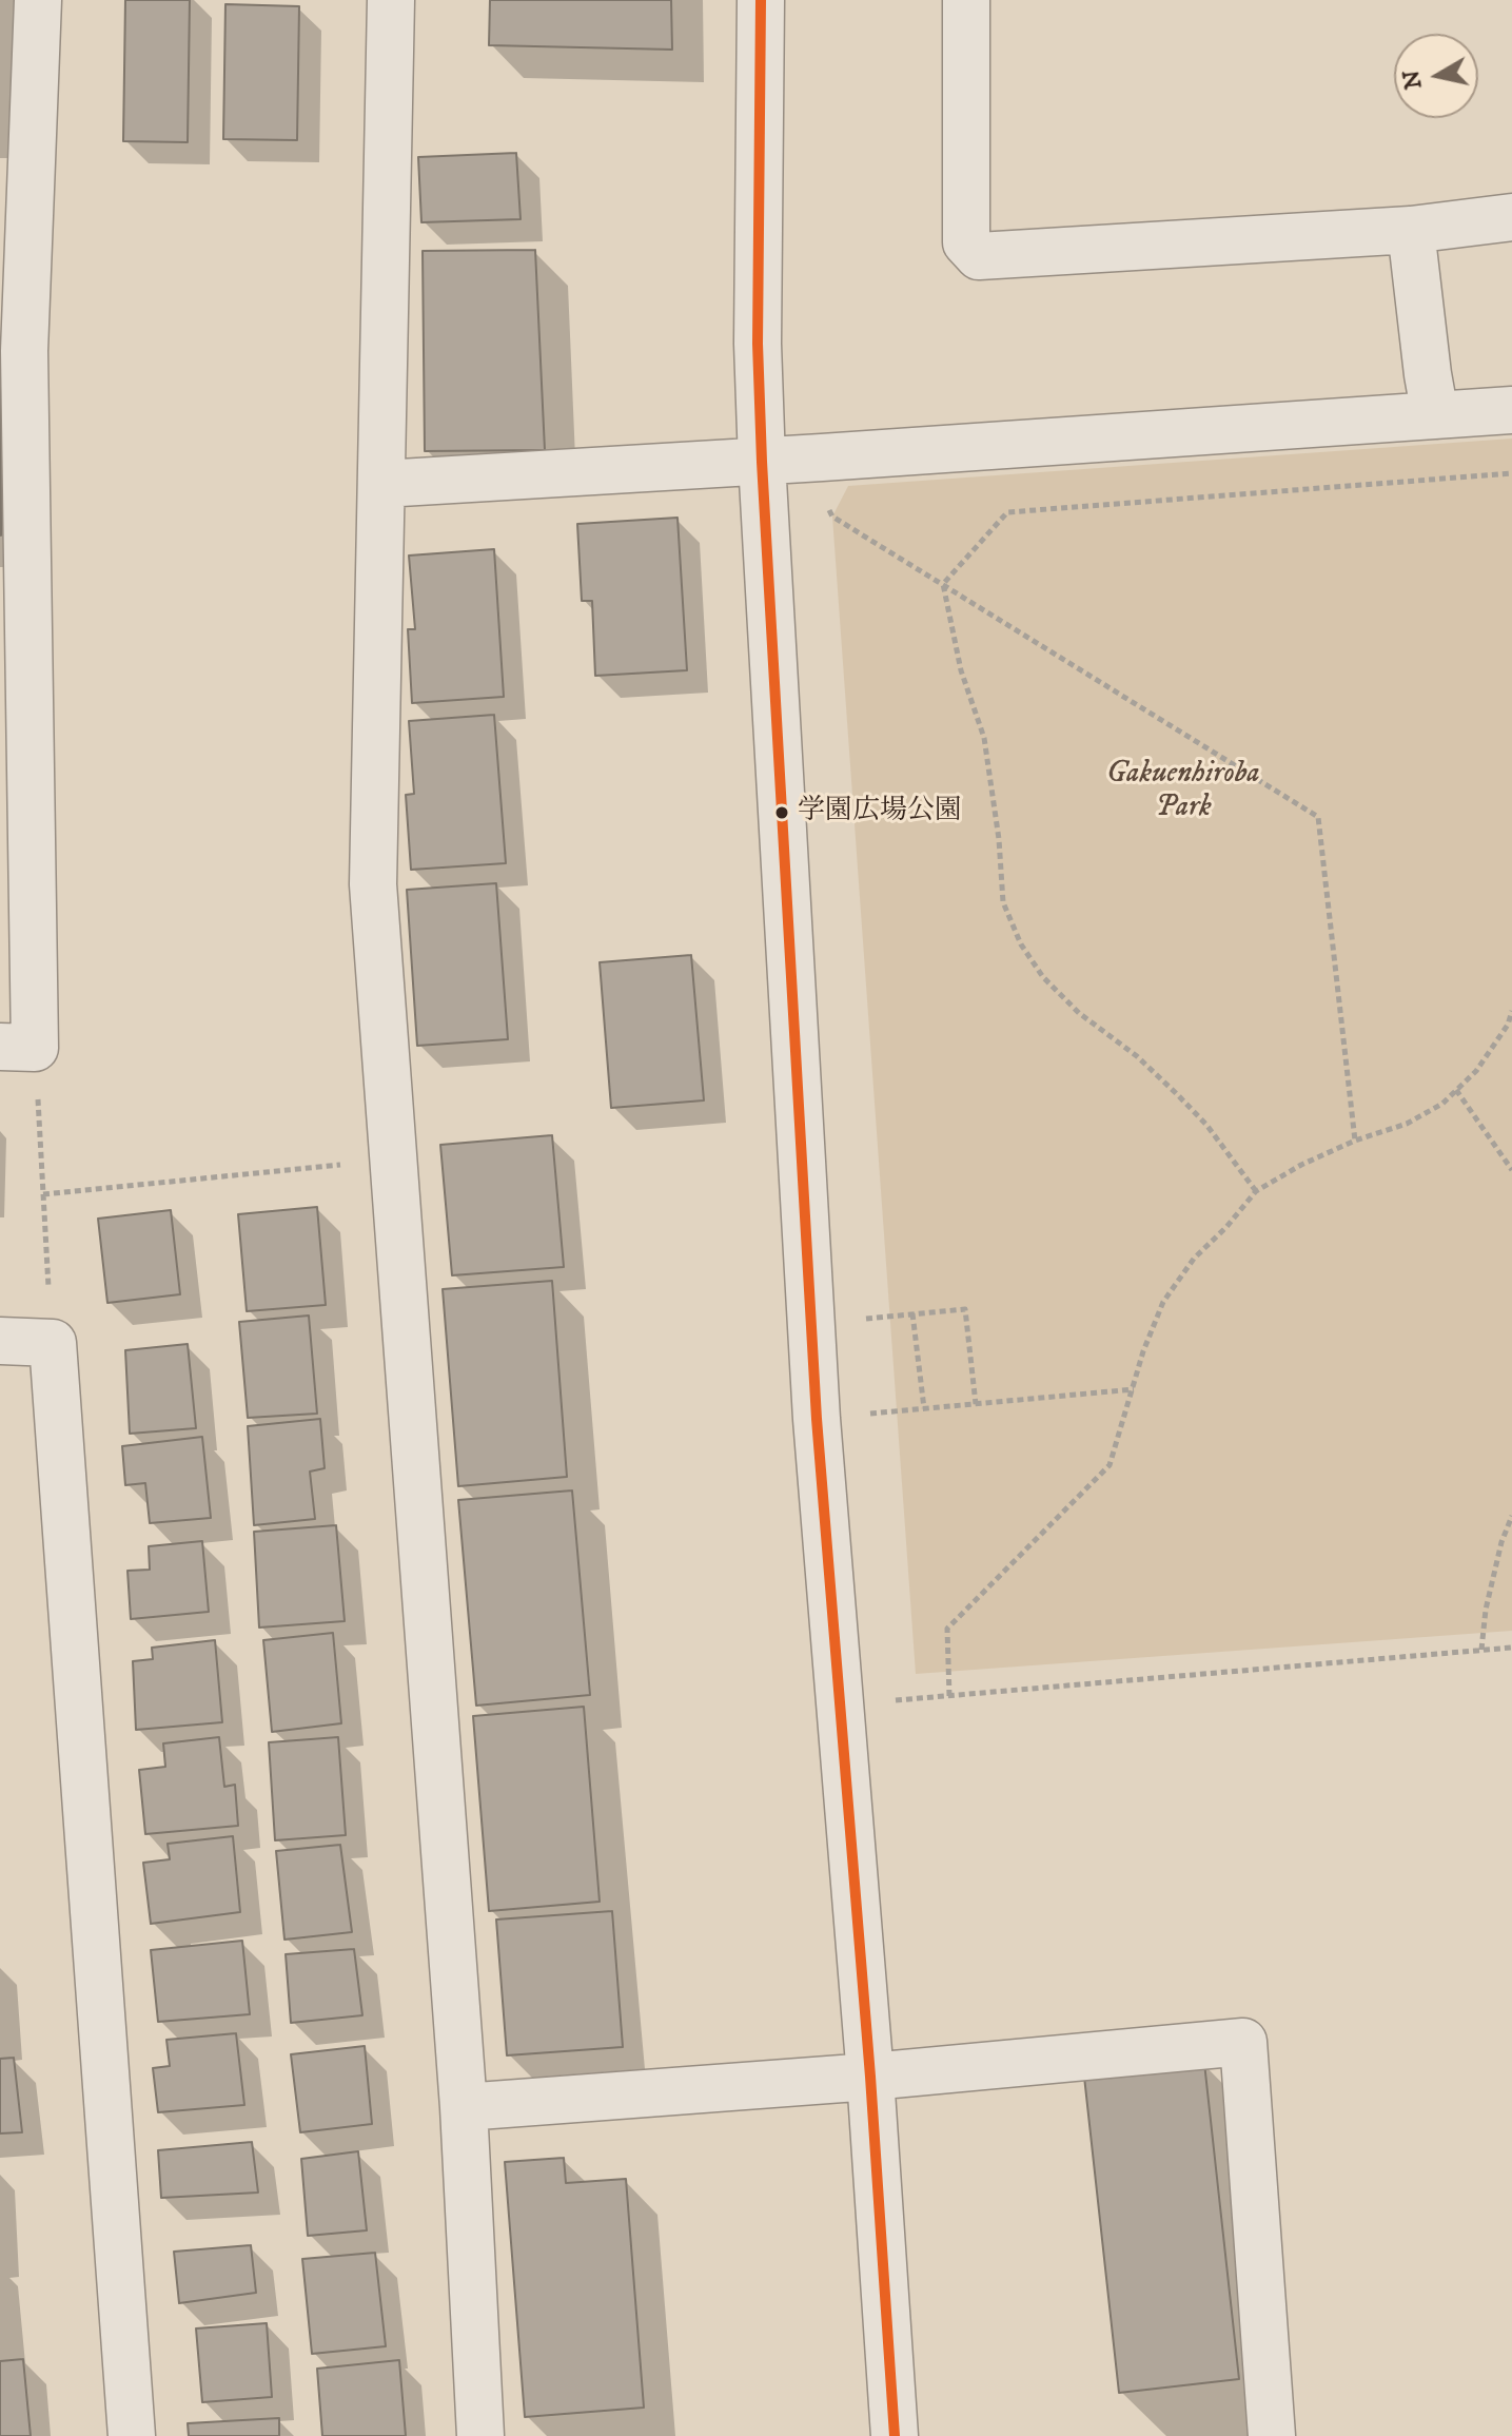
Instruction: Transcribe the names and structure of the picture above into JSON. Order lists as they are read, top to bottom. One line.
{"parks":["Gakuenhiroba Park"],"places":["学園広場公園"],"north":"left"}
